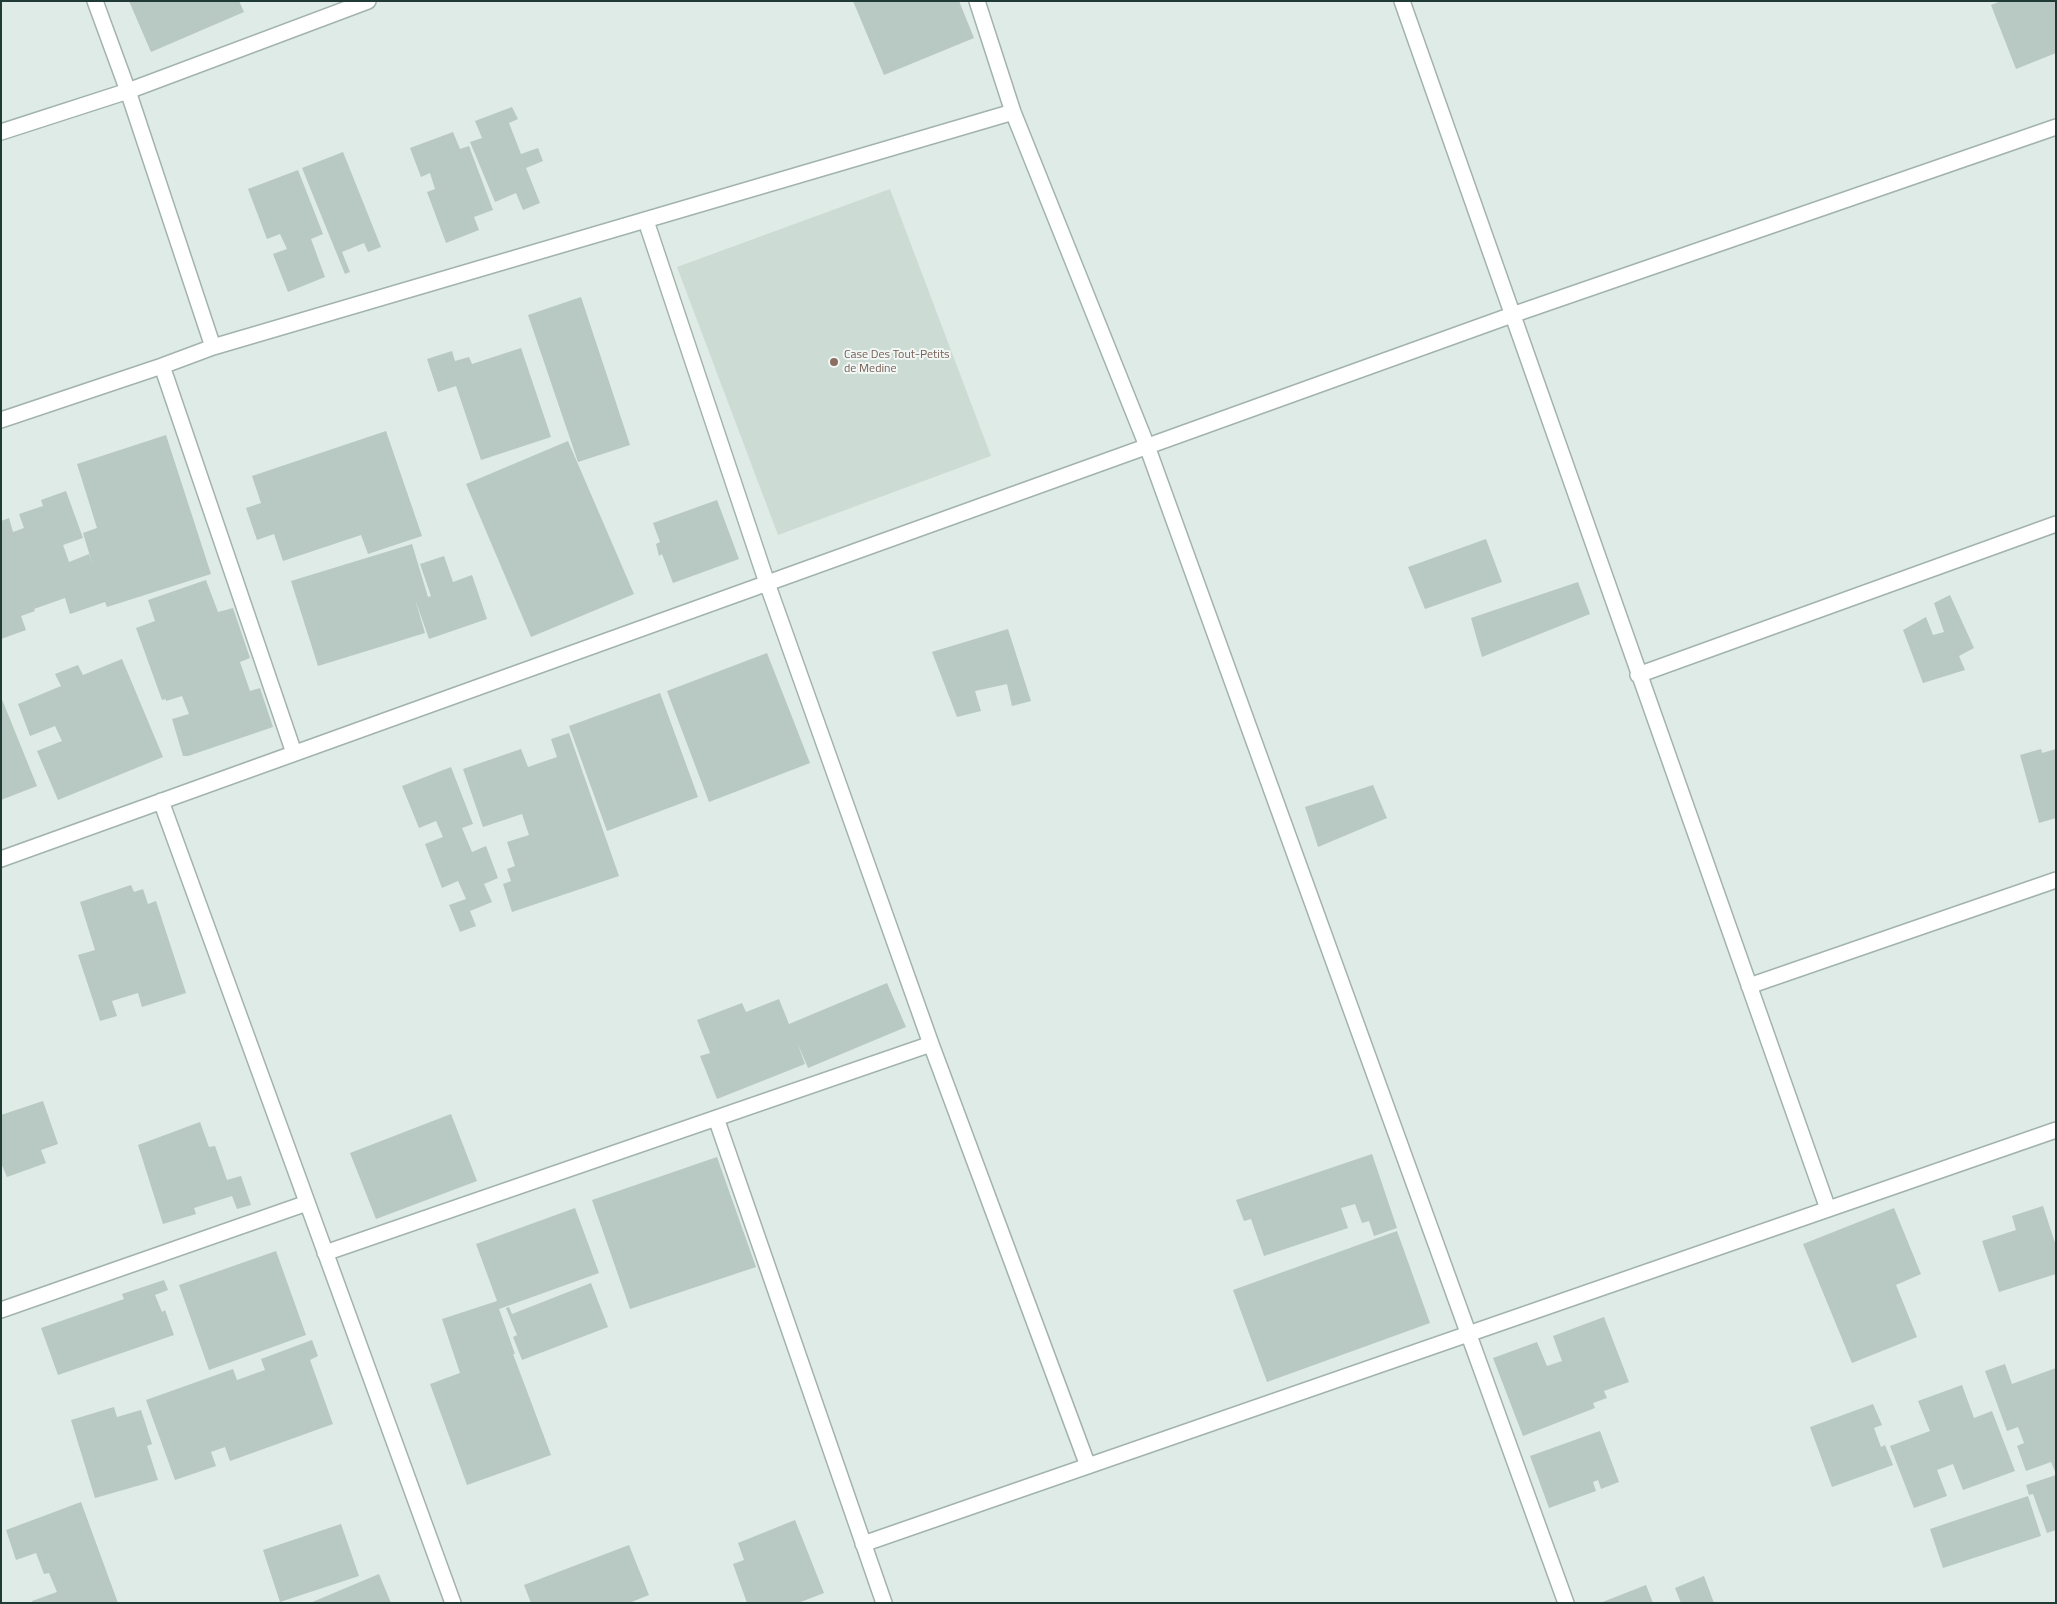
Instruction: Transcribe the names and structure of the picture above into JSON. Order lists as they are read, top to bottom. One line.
{"places":["Case Des Tout-Petits de Medine"]}
